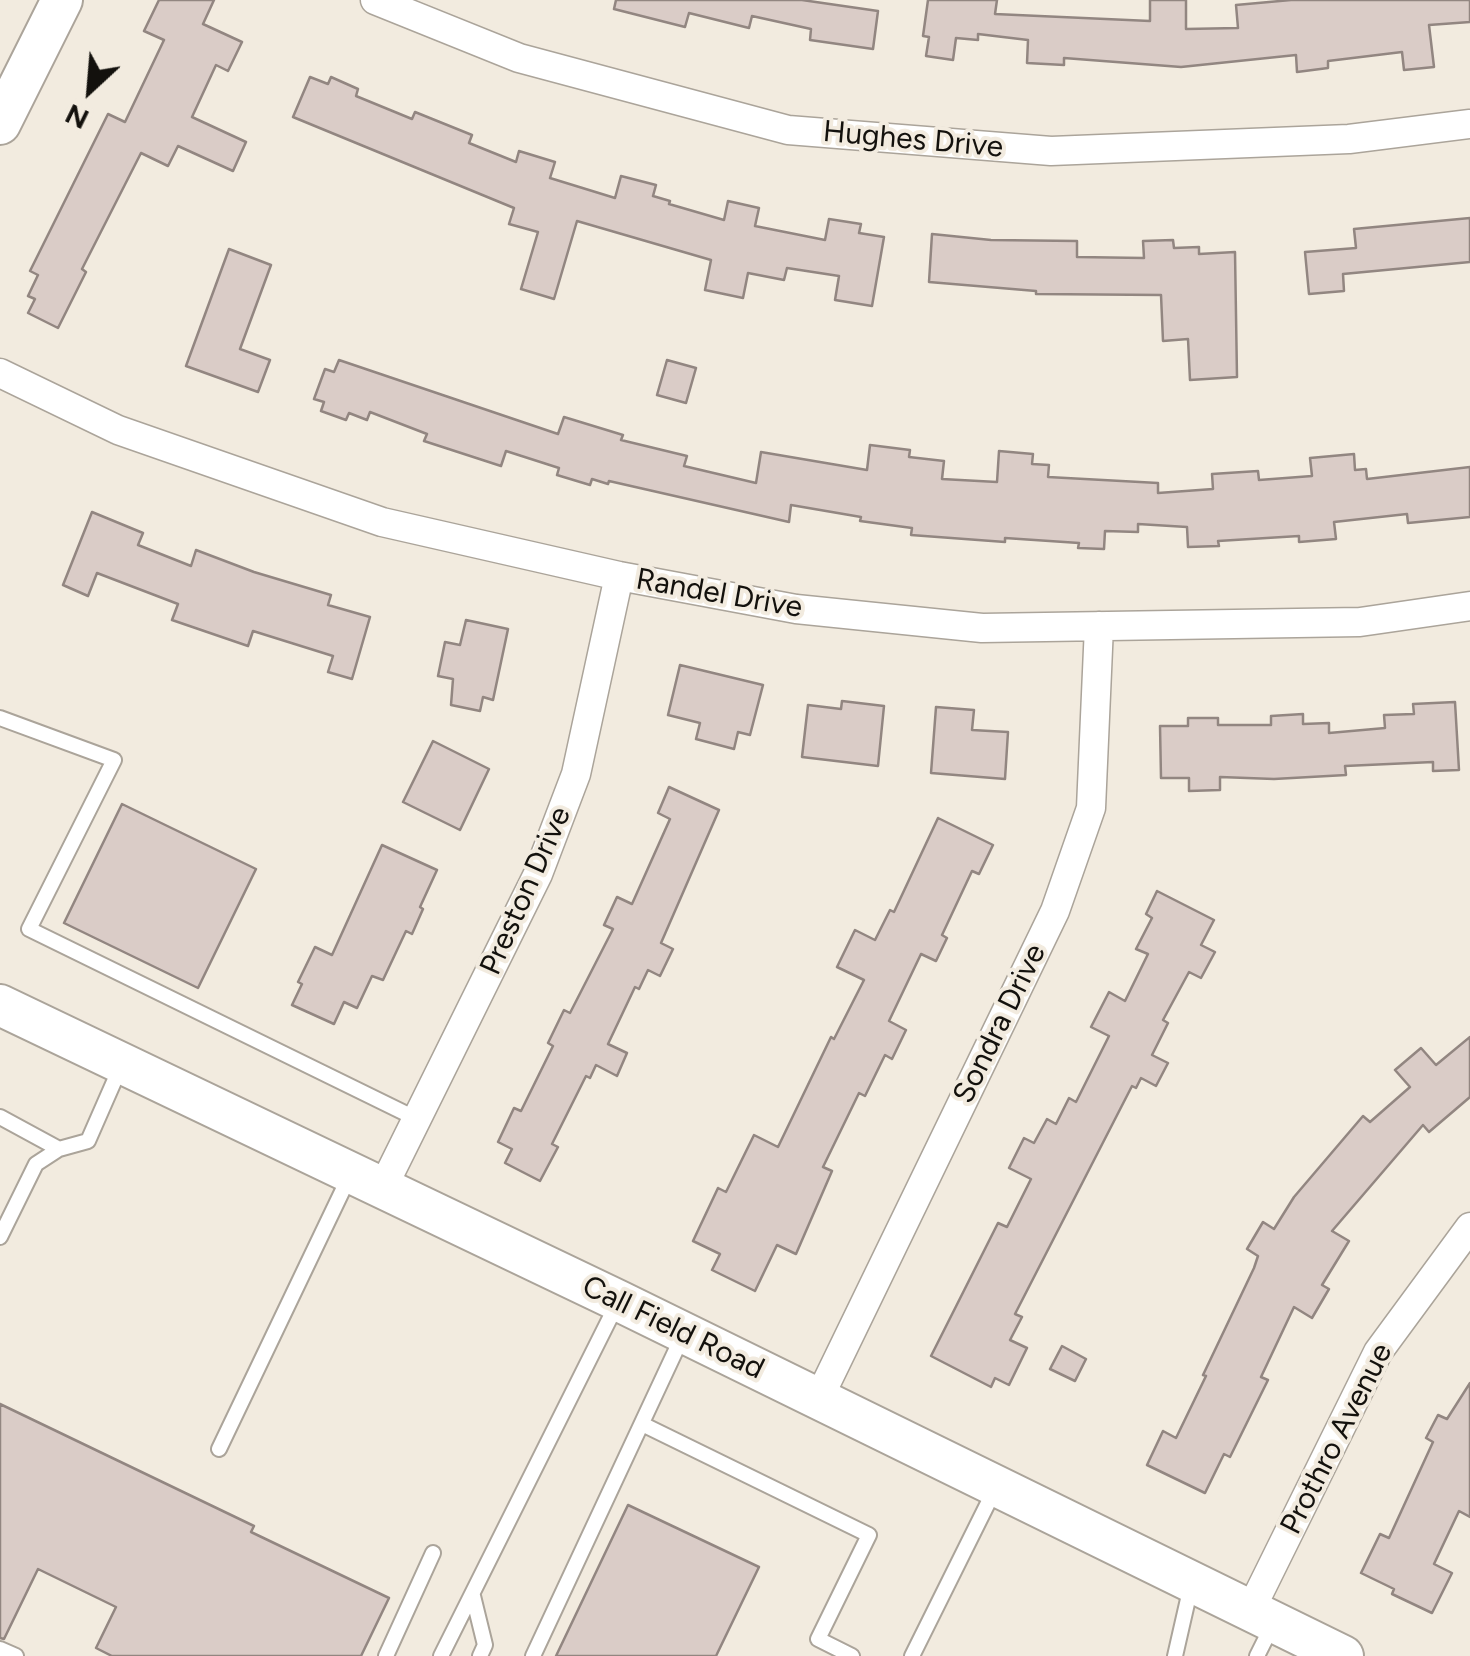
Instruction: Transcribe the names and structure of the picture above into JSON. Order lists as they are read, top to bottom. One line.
{"streets":{"main road":["Call Field Road"],"street":["Hughes Drive","Randel Drive","Preston Drive","Sondra Drive","Prothro Avenue"]},"crossings":[["Randel Drive","Preston Drive"],["Randel Drive","Sondra Drive"],["Preston Drive","Call Field Road"],["Sondra Drive","Call Field Road"],["Call Field Road","Prothro Avenue"]],"north":"bottom left"}
